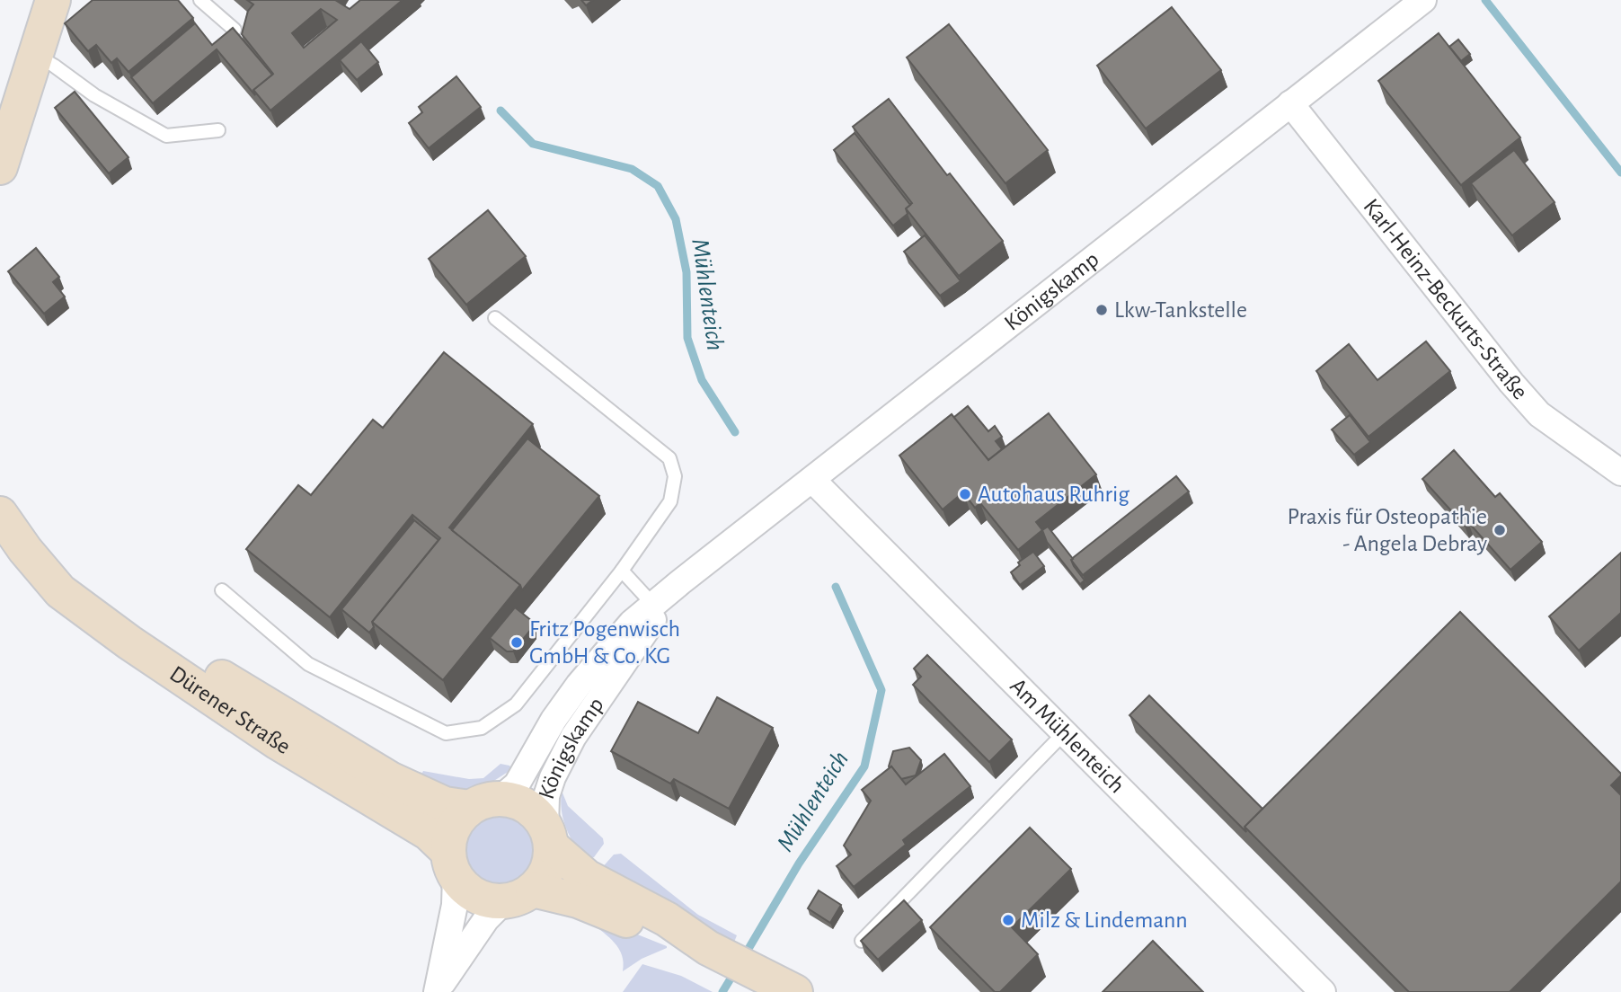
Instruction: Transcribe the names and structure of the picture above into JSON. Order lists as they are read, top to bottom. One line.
{"streets":{"main road":["Dürener Straße"],"street":["Königskamp","Karl-Heinz-Beckurts-Straße","Am Mühlenteich"]},"crossings":[["Königskamp","Karl-Heinz-Beckurts-Straße"],["Königskamp","Dürener Straße"],["Königskamp","Am Mühlenteich"]],"water":["Mühlenteich"],"places":["Lkw-Tankstelle","Autohaus Ruhrig","Praxis für Osteopathie - Angela Debray","Fritz Pogenwisch GmbH & Co. KG","Milz & Lindemann"]}
